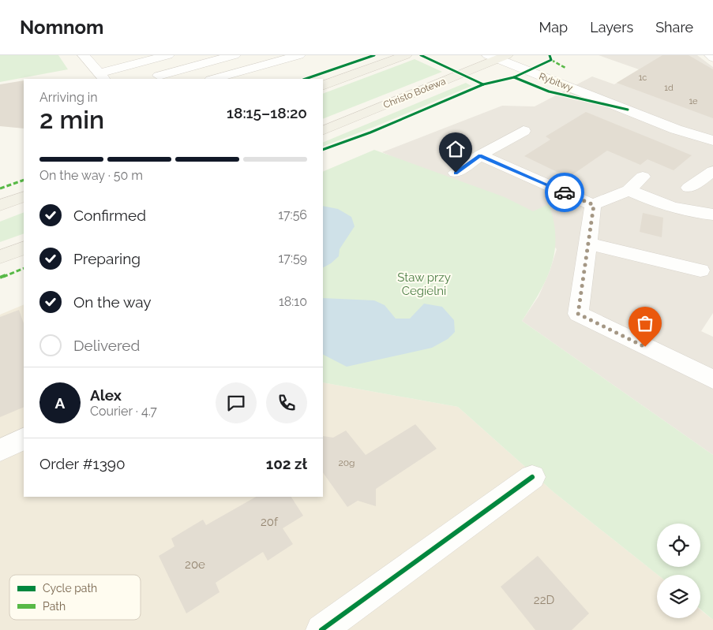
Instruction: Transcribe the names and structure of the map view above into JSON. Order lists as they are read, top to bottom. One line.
{"streets":{"main road":["Christo Botewa"],"street":["Rybitwy"]},"crossings":[["Rybitwy","Christo Botewa"]],"parks":["Staw przy Cegielni"],"house_numbers":["1c","1d","1e","20g","20f","20e","22D"],"legend":["Cycle path","Path"],"page":{"header":"Nomnom","nav":["Map","Layers","Share"],"heading":["2 min","Arriving in","18:15–18:20"],"panel":["Alex","Courier · 4.7","Order #1390","102 zł"],"bar":"On the way · 50 m","list":[["Confirmed","17:56"],["Preparing","17:59"],["On the way","18:10"],"Delivered"],"round":"A"}}
